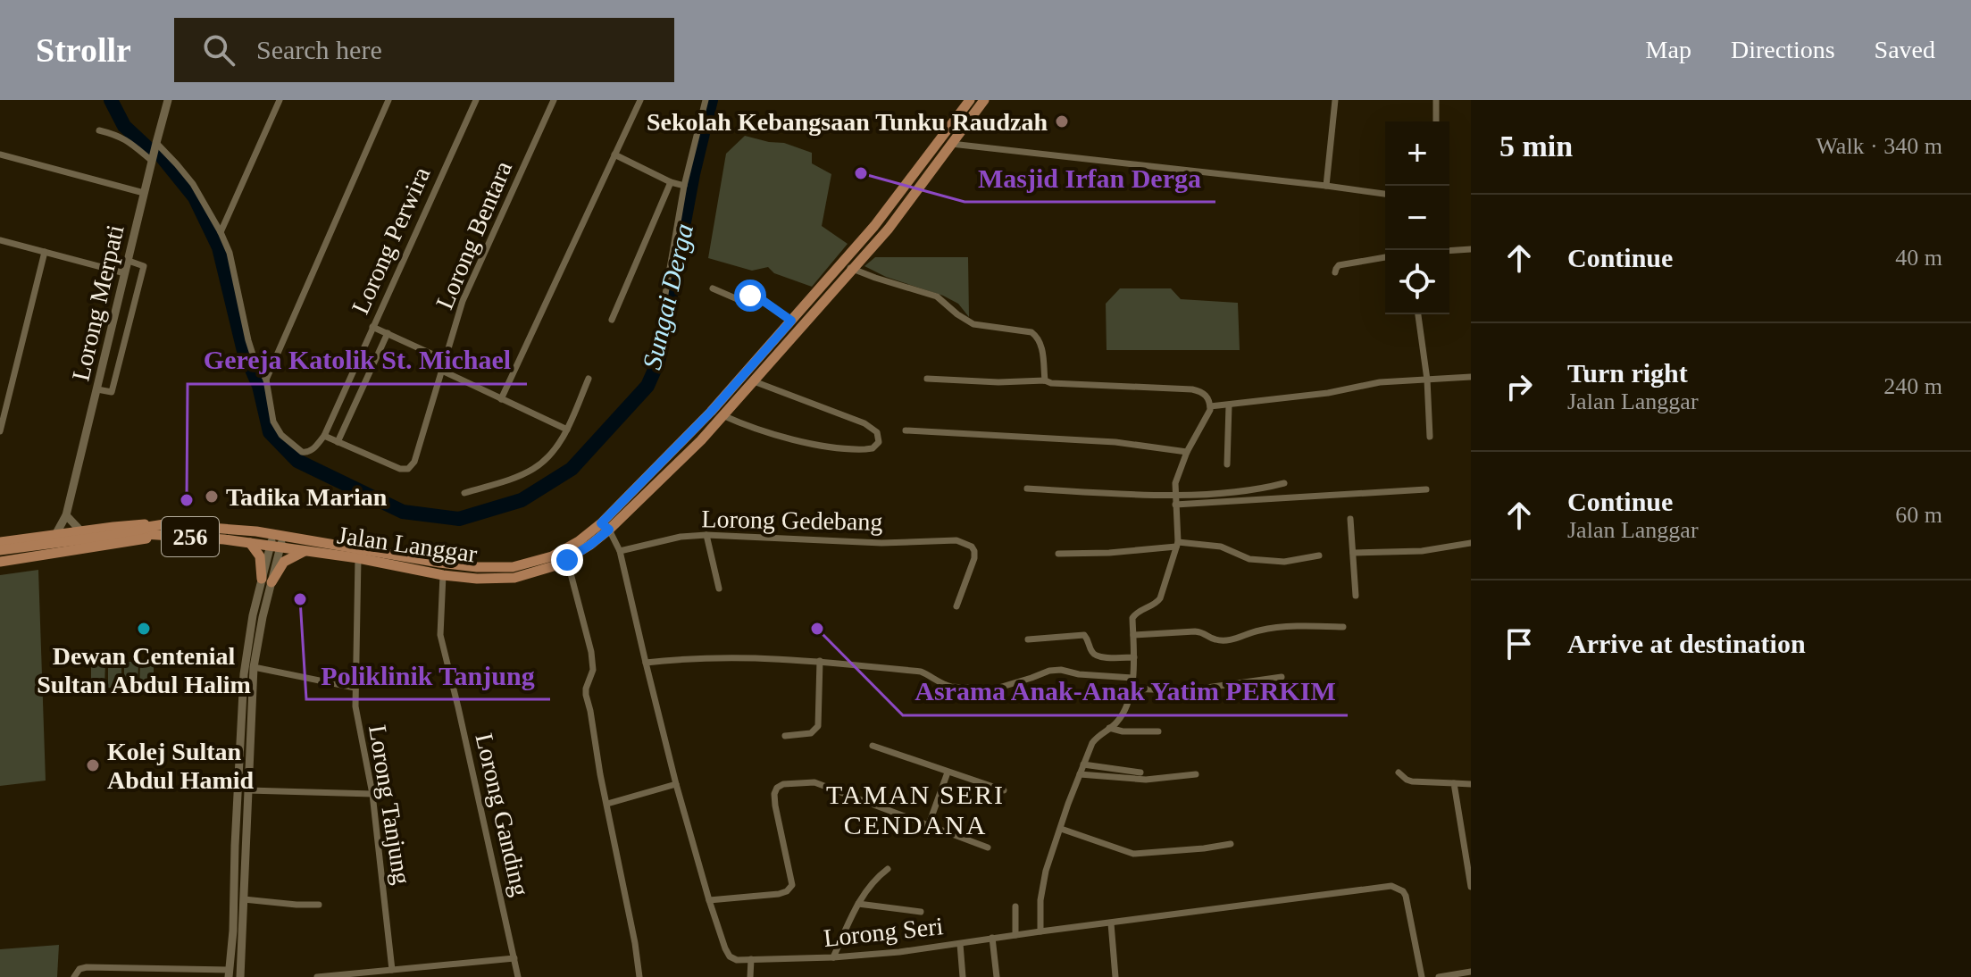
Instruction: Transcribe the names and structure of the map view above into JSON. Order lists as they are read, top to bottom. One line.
{"streets":{"main road":["Lorong Merpati","256","Jalan Langgar"],"street":["Lorong Bentara","Lorong Perwira","Lorong Gedebang","Lorong Tanjung","Lorong Ganding","Lorong Seri"]},"crossings":[["Lorong Gedebang","Lorong Seri"],["Jalan Langgar","Lorong Tanjung"],["Jalan Langgar","Lorong Ganding"],["Jalan Langgar","Lorong Seri"]],"districts":["TAMAN SERI CENDANA"],"water":["Sungai Derga"],"places":["Sekolah Kebangsaan Tunku Raudzah","Masjid Irfan Derga","Tadika Marian","Gereja Katolik St. Michael","Poliklinik Tanjung","Dewan Centenial Sultan Abdul Halim","Asrama Anak-Anak Yatim PERKIM","Kolej Sultan Abdul Hamid"],"page":{"header":"Strollr","search":"Search here","nav":["Map","Directions","Saved"],"heading":["5 min","Walk · 340 m"],"map_buttons":["+","−"],"list":[["Continue","40 m"],["Turn right","Jalan Langgar","240 m"],["Continue","Jalan Langgar","60 m"],"Arrive at destination"]}}
